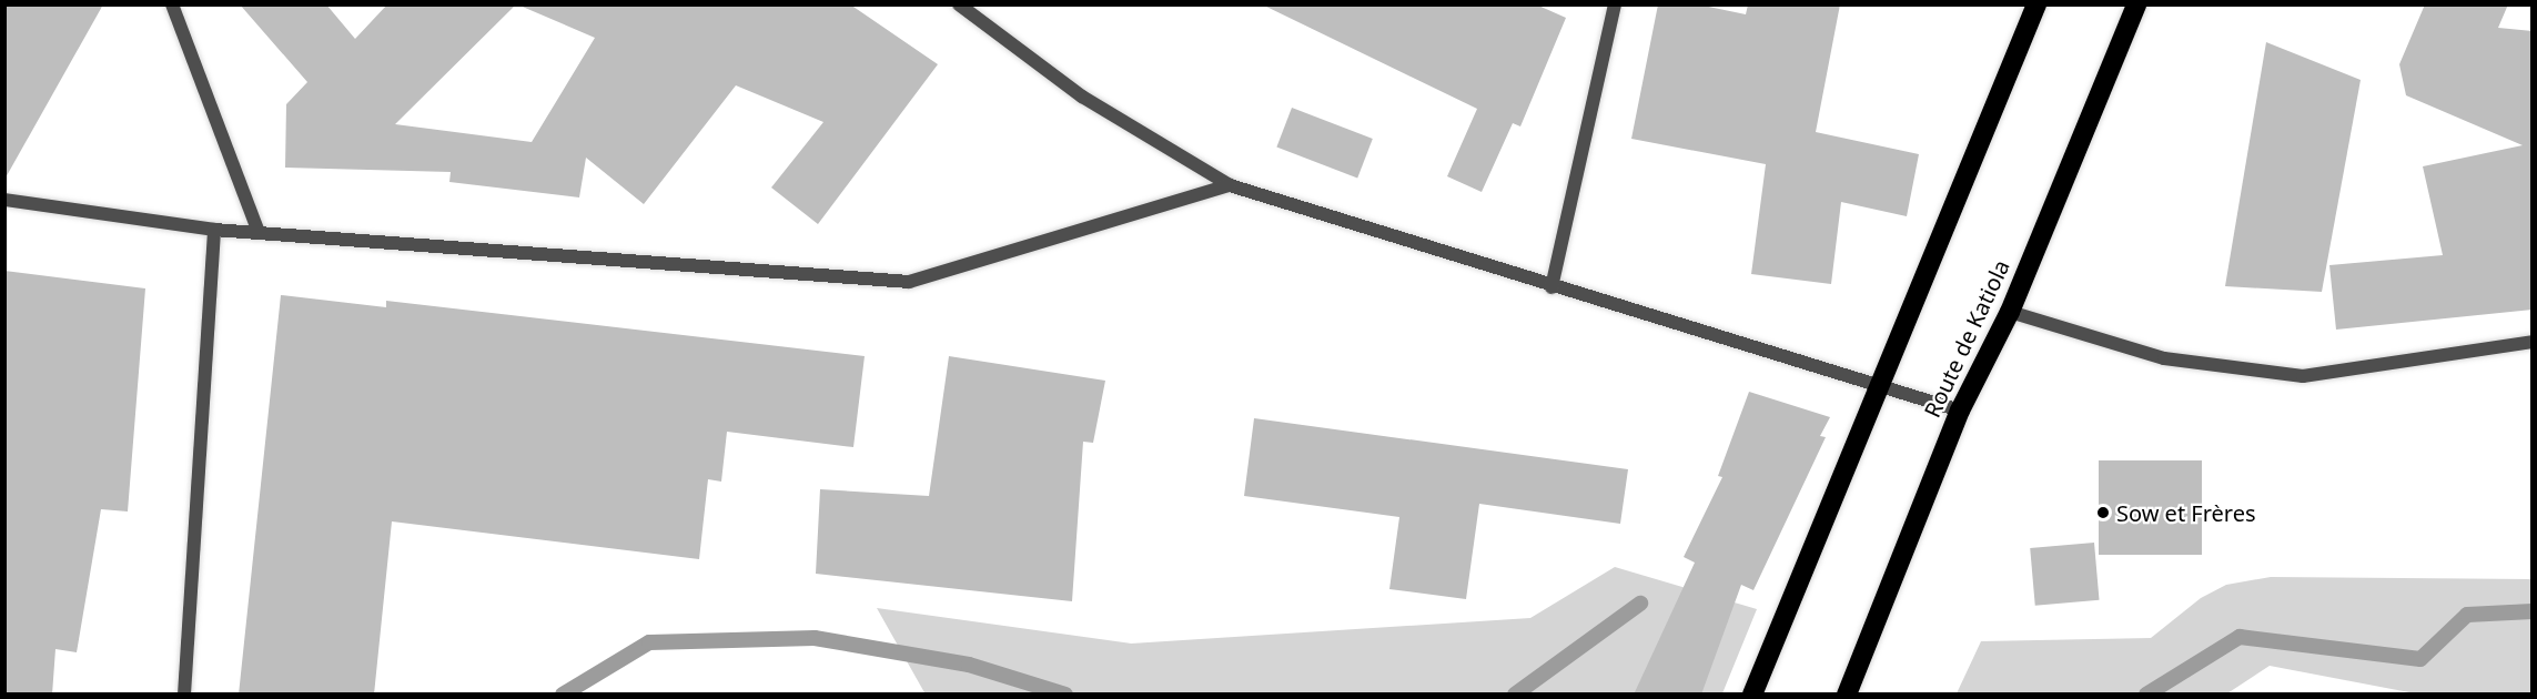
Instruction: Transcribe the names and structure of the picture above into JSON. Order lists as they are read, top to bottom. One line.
{"streets":{"highway":["Route de Katiola"]},"places":["Sow et Frères"]}
